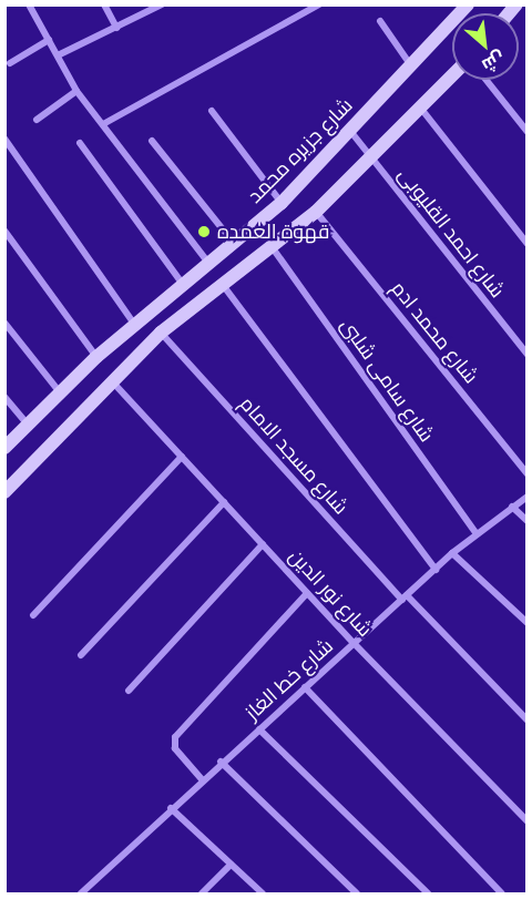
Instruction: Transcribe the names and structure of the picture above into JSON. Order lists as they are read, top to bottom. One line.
{"streets":{"main road":["شارع جزيره محمد"],"street":["شارع احمد القليوبى","شارع محمد ادم","شارع سامى شلبى","شارع مسجد الامام","شارع نور الدين","شارع خط الغاز"]},"crossings":[["شارع جزيره محمد","شارع احمد القليوبى"],["شارع سامى شلبى","شارع خط الغاز"],["شارع مسجد الامام","شارع خط الغاز"],["شارع نور الدين","شارع خط الغاز"]],"places":["قهوة العمده"],"north":"bottom right"}
